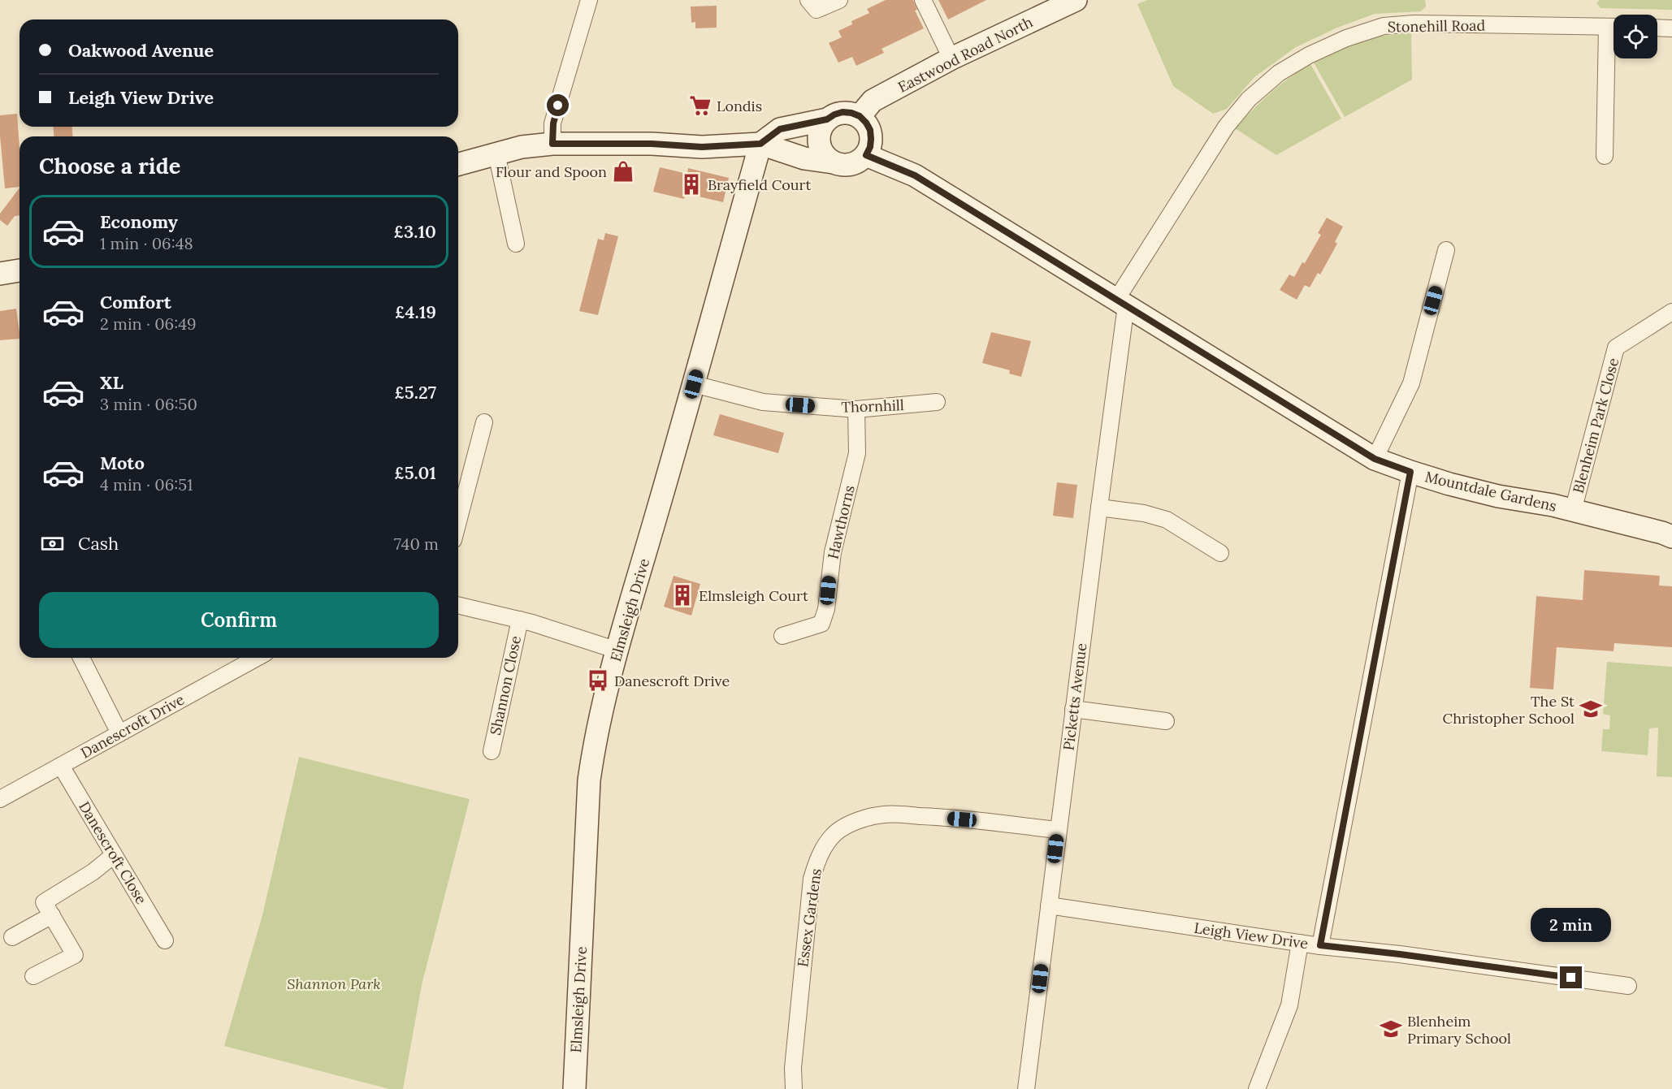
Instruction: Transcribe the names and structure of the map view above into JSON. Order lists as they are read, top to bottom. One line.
{"streets":{"street":["Stonehill Road","Eastwood Road North","Thornhill","Blenheim Park Close","Mountdale Gardens","Hawthorns","Elmsleigh Drive","Shannon Close","Picketts Avenue","Danescroft Drive","Danescroft Close","Essex Gardens","Leigh View Drive"]},"crossings":[["Stonehill Road","Mountdale Gardens"],["Stonehill Road","Picketts Avenue"],["Eastwood Road North","Mountdale Gardens"],["Thornhill","Hawthorns"],["Thornhill","Elmsleigh Drive"],["Blenheim Park Close","Mountdale Gardens"],["Mountdale Gardens","Picketts Avenue"],["Picketts Avenue","Essex Gardens"],["Picketts Avenue","Leigh View Drive"],["Danescroft Drive","Danescroft Close"]],"parks":["Shannon Park"],"places":{"supermarket":["Londis"],"shop":["Flour and Spoon"],"building":["Brayfield Court","Elmsleigh Court"],"bus stop":["Danescroft Drive"],"school or university":["The St Christopher School","Blenheim Primary School"]},"page":{"banner":["Oakwood Avenue","Leigh View Drive"],"heading":"Choose a ride","list":[{"name":"Economy","note":"1 min · 06:48","value":"£3.10"},{"name":"Comfort","note":"2 min · 06:49","value":"£4.19"},{"name":"XL","note":"3 min · 06:50","value":"£5.27"},{"name":"Moto","note":"4 min · 06:51","value":"£5.01"}],"pay":["Cash","740 m"],"buttons":"Confirm","bubble":"2 min"}}
